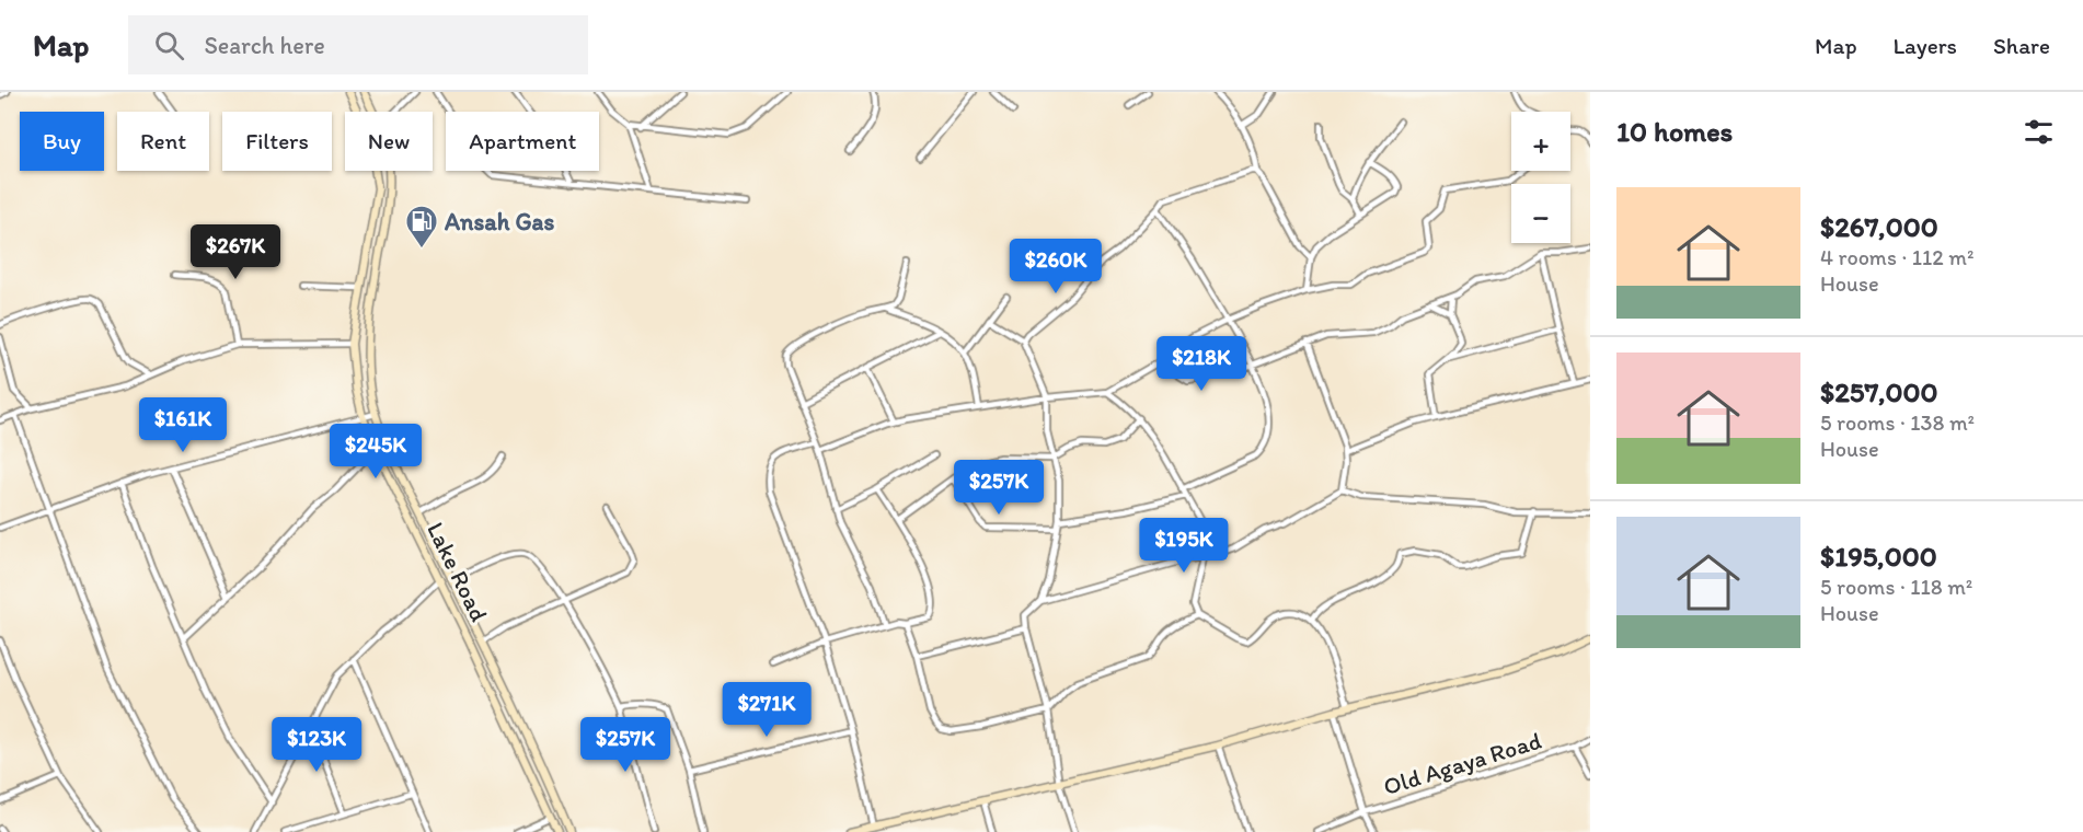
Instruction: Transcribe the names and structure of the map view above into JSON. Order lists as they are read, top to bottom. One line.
{"streets":{"main road":["Lake Road"],"street":["Old Agaya Road"]},"places":{"fuel station":["Ansah Gas"]},"page":{"header":"Map","search":"Search here","nav":["Map","Layers","Share"],"heading":"10 homes","map_buttons":["+","−"],"chip":["Buy","Rent","Filters","New","Apartment"],"list":[{"name":"$267,000","note":"4 rooms · 112 m² · House"},{"name":"$257,000","note":"5 rooms · 138 m² · House"},{"name":"$195,000","note":"5 rooms · 118 m² · House"}],"price":["$267K","$260K","$218K","$161K","$245K","$257K","$195K","$271K","$123K","$257K"]}}
